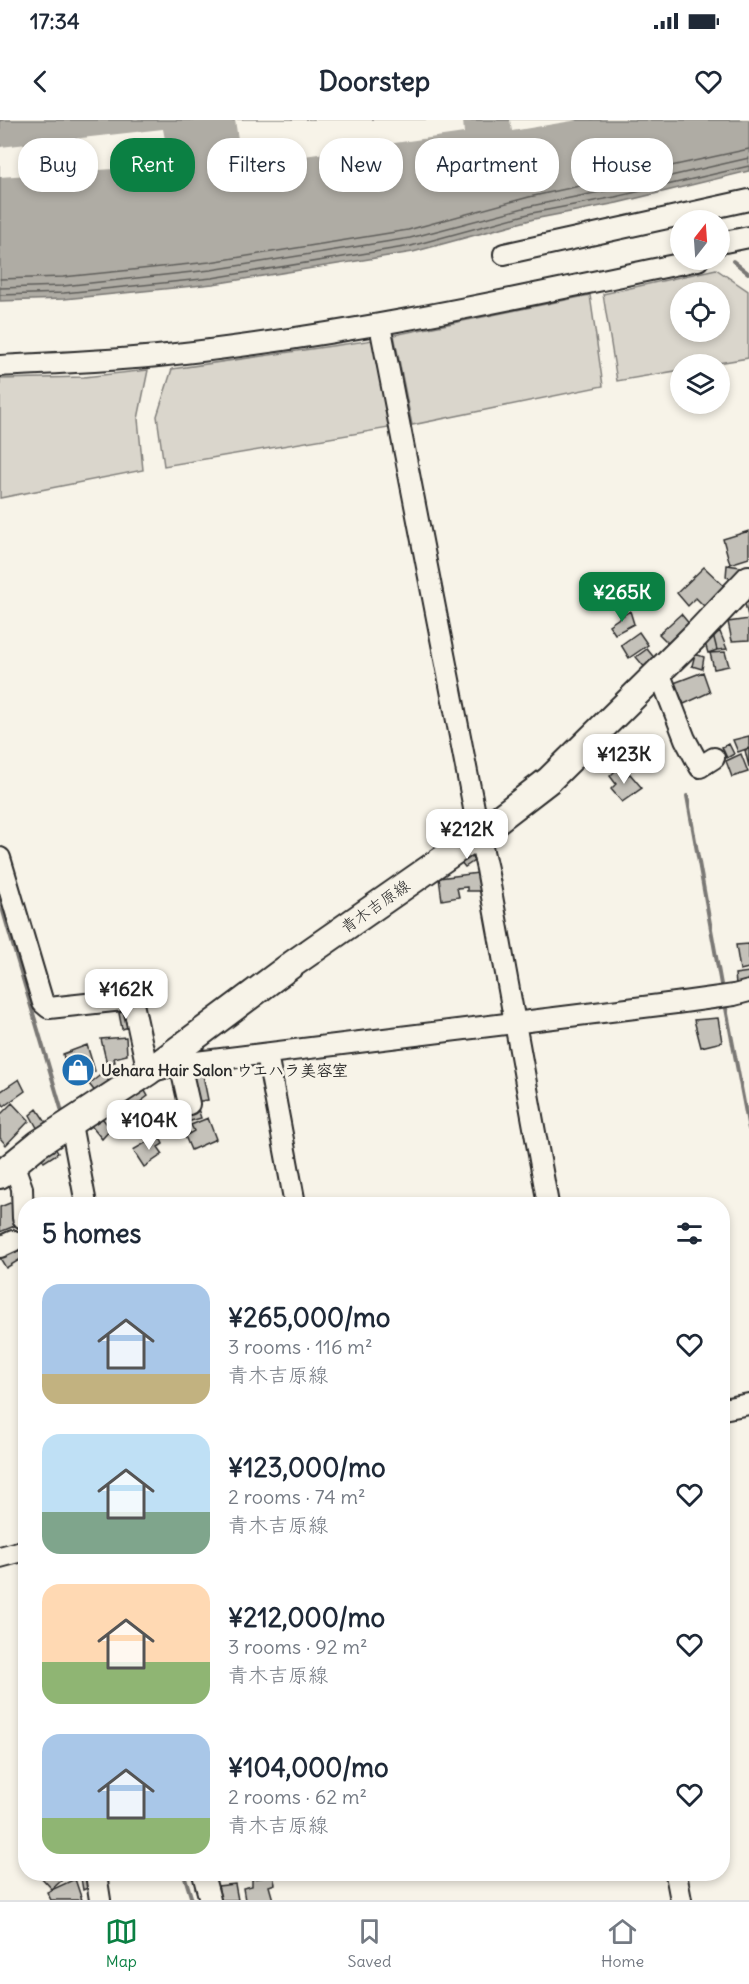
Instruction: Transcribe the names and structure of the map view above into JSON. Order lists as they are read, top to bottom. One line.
{"streets":{"main road":["青木吉原線"]},"places":{"shop":["Uehara Hair Salon ウエハラ美容室"]},"north":"top","page":{"status":"17:34","header":"Doorstep","chip":["Buy","Rent","Filters","New","Apartment","House"],"price":["¥265K","¥123K","¥212K","¥162K","¥104K"],"heading":"5 homes","list":[{"name":"¥265,000/mo","note":"3 rooms · 116 m² · 青木吉原線"},{"name":"¥123,000/mo","note":"2 rooms · 74 m² · 青木吉原線"},{"name":"¥212,000/mo","note":"3 rooms · 92 m² · 青木吉原線"},{"name":"¥104,000/mo","note":"2 rooms · 62 m² · 青木吉原線"}],"tabs":["Map","Saved","Home"]}}
